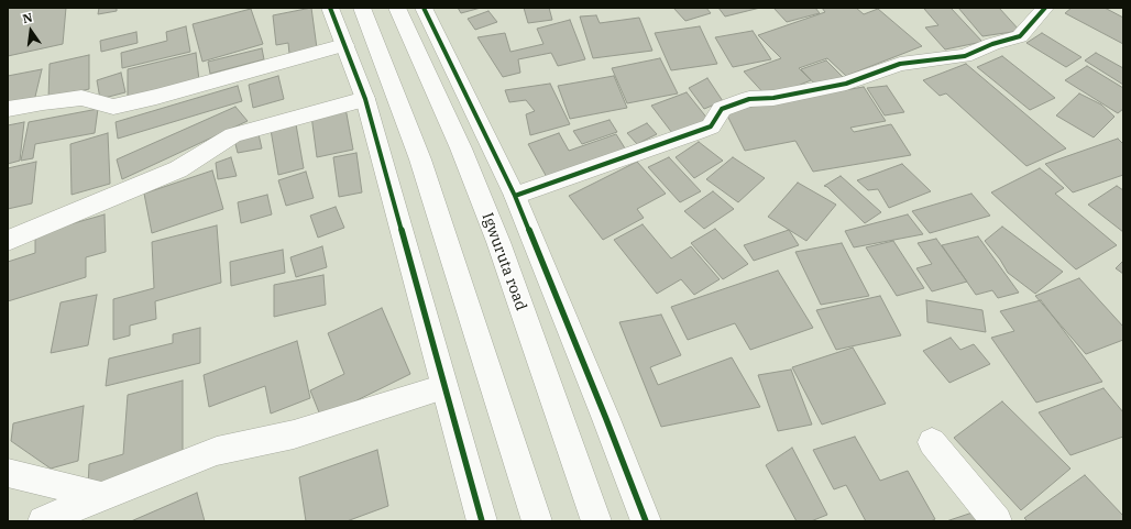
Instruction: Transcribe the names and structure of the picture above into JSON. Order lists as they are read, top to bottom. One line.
{"streets":{"street":["Igwuruta road"]},"north":"top"}
